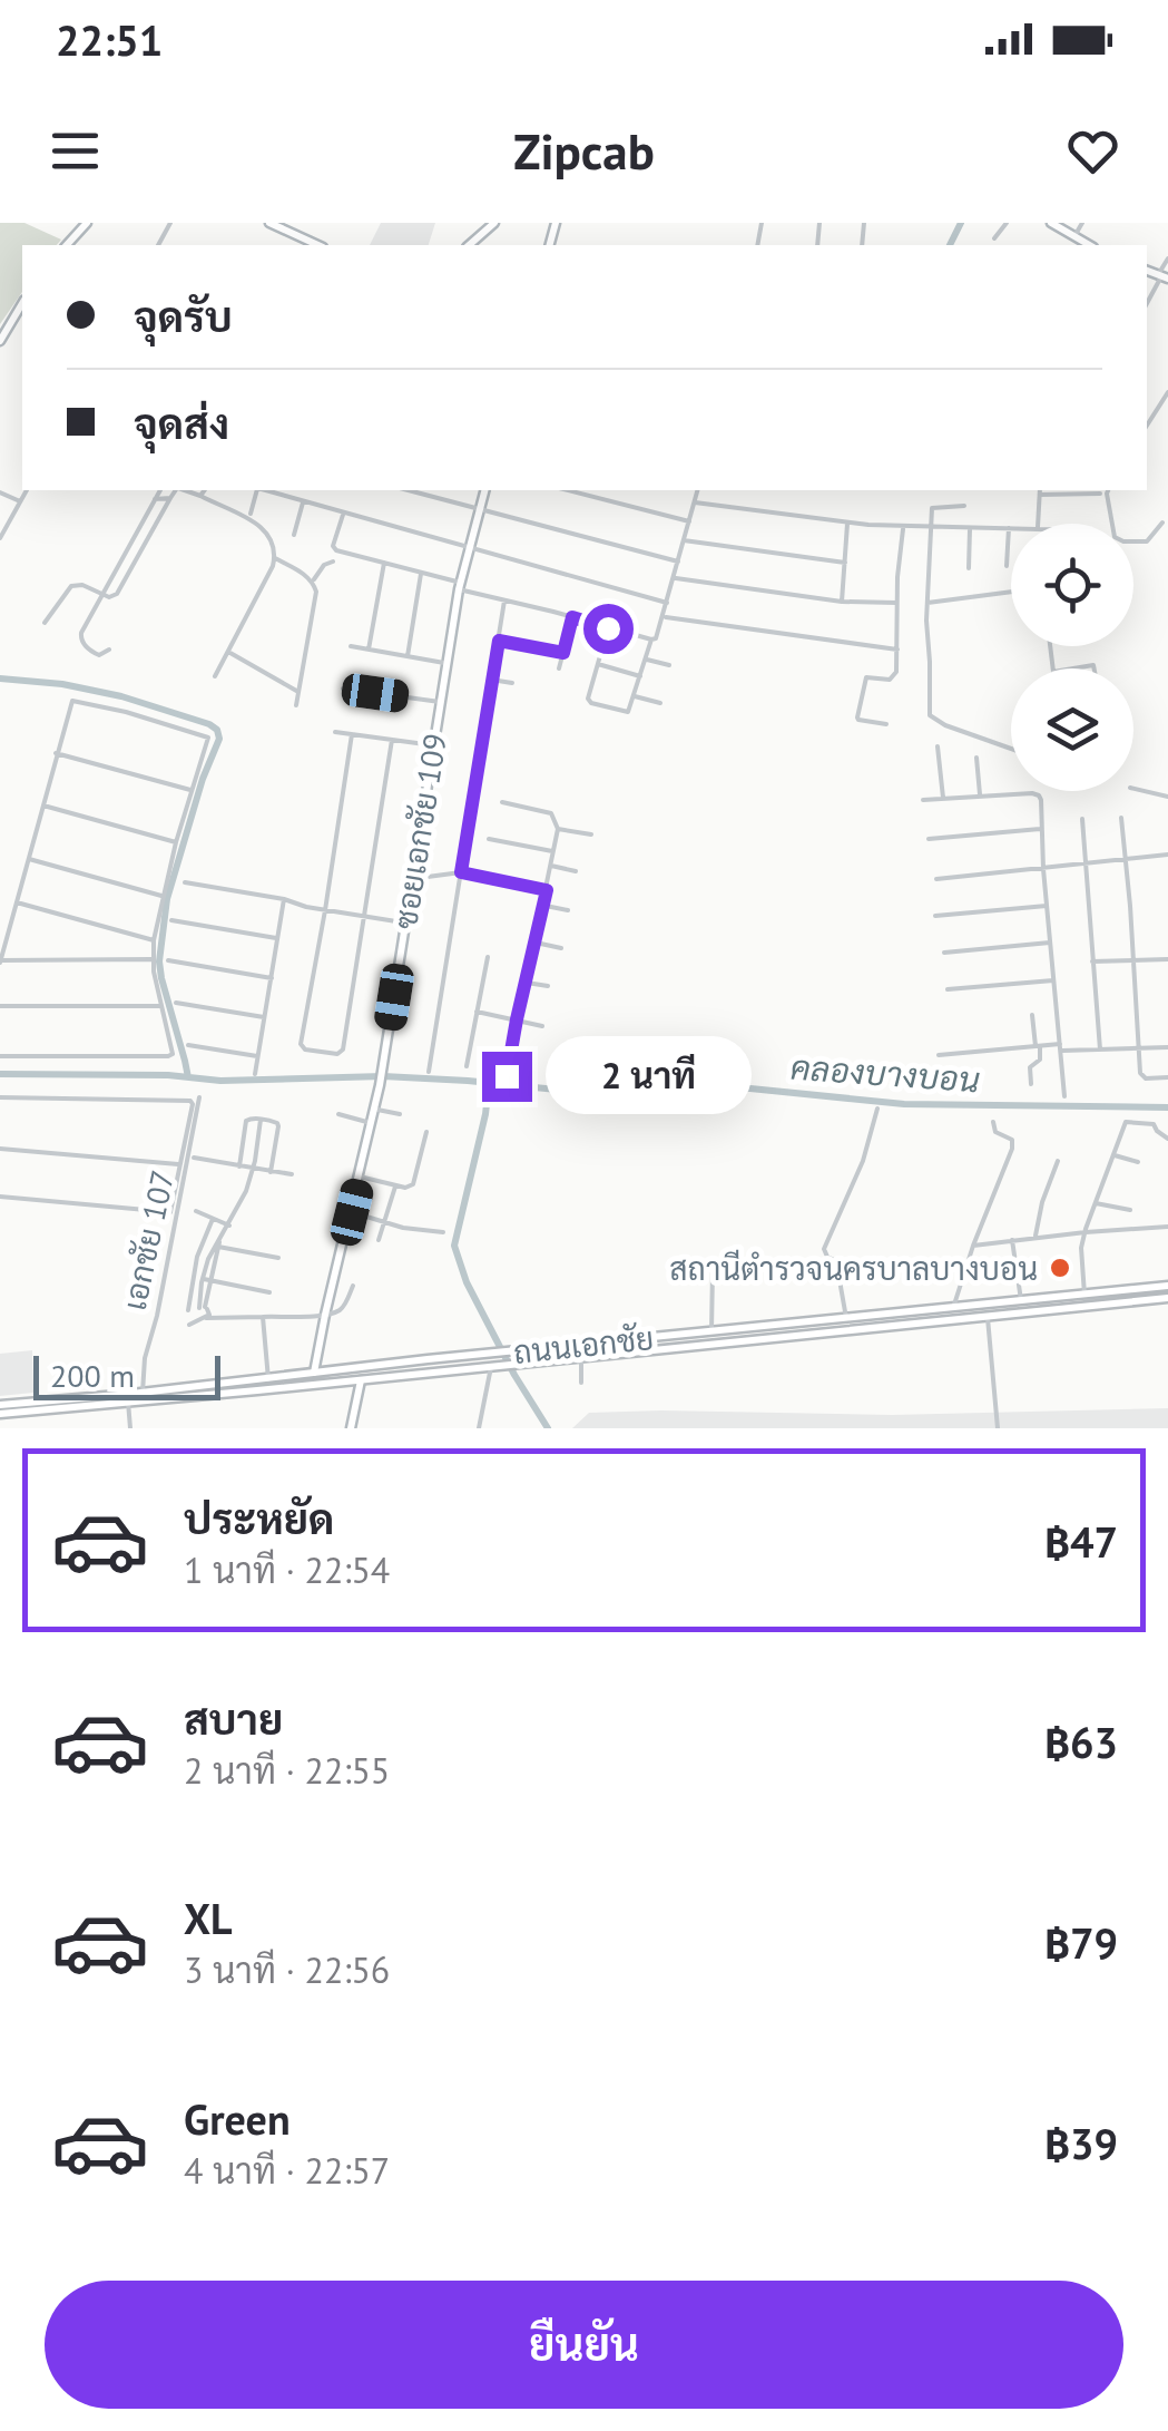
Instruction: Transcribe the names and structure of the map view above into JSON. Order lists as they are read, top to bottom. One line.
{"streets":{"main road":["ซอยเอกชัย 109","ถนนเอกชัย"],"street":["เอกชัย 107"]},"crossings":[["ซอยเอกชัย 109","ถนนเอกชัย"],["เอกชัย 107","ถนนเอกชัย"]],"water":["คลองบางบอน"],"places":["สถานีตำรวจนครบาลบางบอน"],"scale_bar":"200 m","page":{"status":"22:51","header":"Zipcab","banner":["จุดรับ","จุดส่ง"],"bubble":"2 นาที","scale":"200 m","list":[{"name":"ประหยัด","note":"1 นาที · 22:54","value":"฿47"},{"name":"สบาย","note":"2 นาที · 22:55","value":"฿63"},{"name":"XL","note":"3 นาที · 22:56","value":"฿79"},{"name":"Green","note":"4 นาที · 22:57","value":"฿39"}],"buttons":"ยืนยัน"}}
